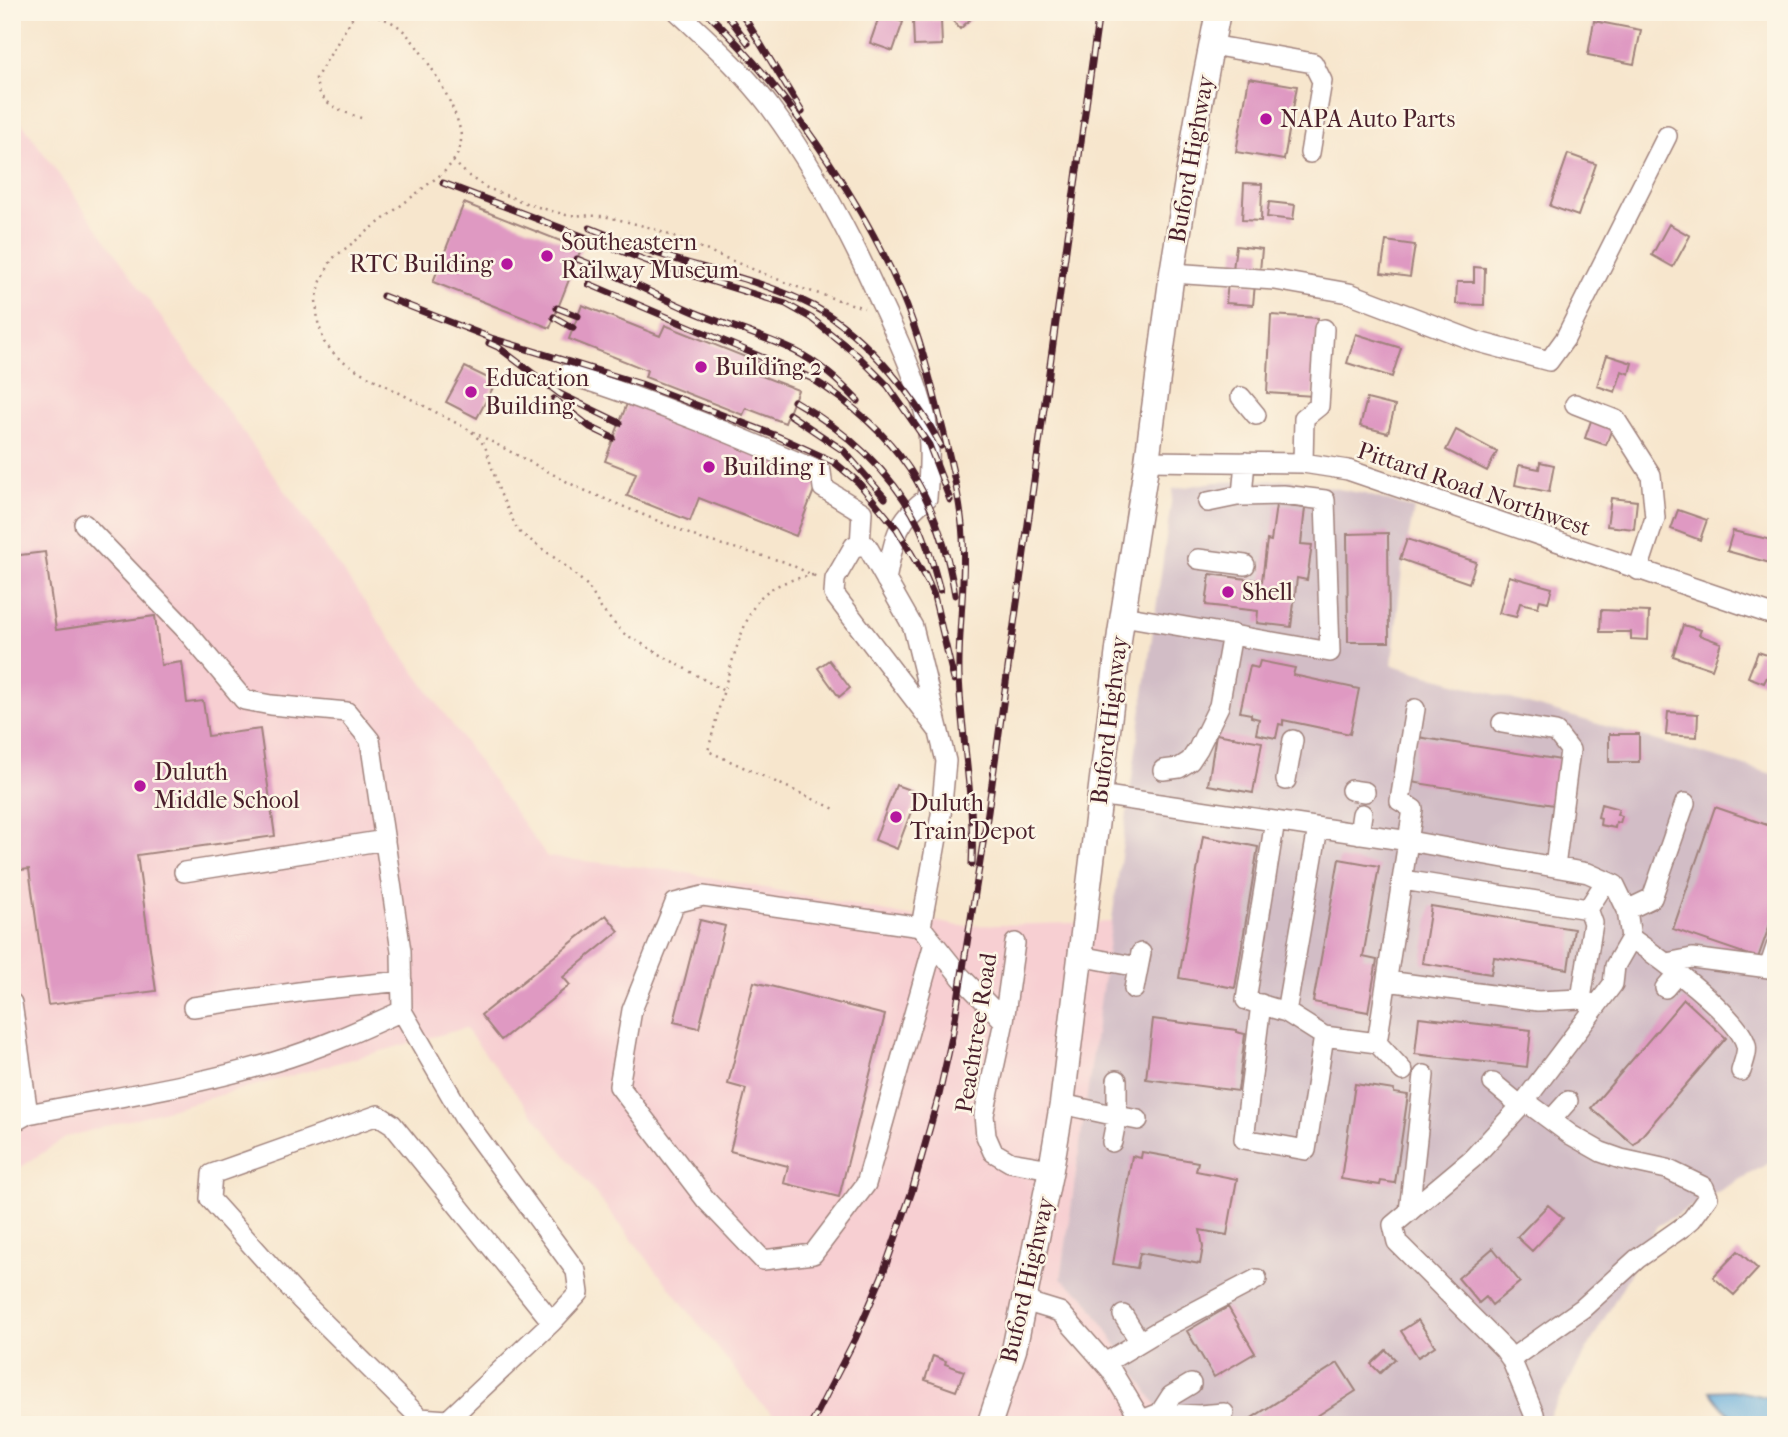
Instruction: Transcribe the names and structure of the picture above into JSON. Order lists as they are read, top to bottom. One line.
{"streets":{"main road":["Buford Highway"],"street":["Pittard Road Northwest","Peachtree Road"]},"crossings":[["Buford Highway","Pittard Road Northwest"],["Buford Highway","Peachtree Road"]],"places":["NAPA Auto Parts","Southeastern Railway Museum","RTC Building","Building 2","Education Building","Building 1","Shell","Duluth Middle School","Duluth Train Depot"]}
